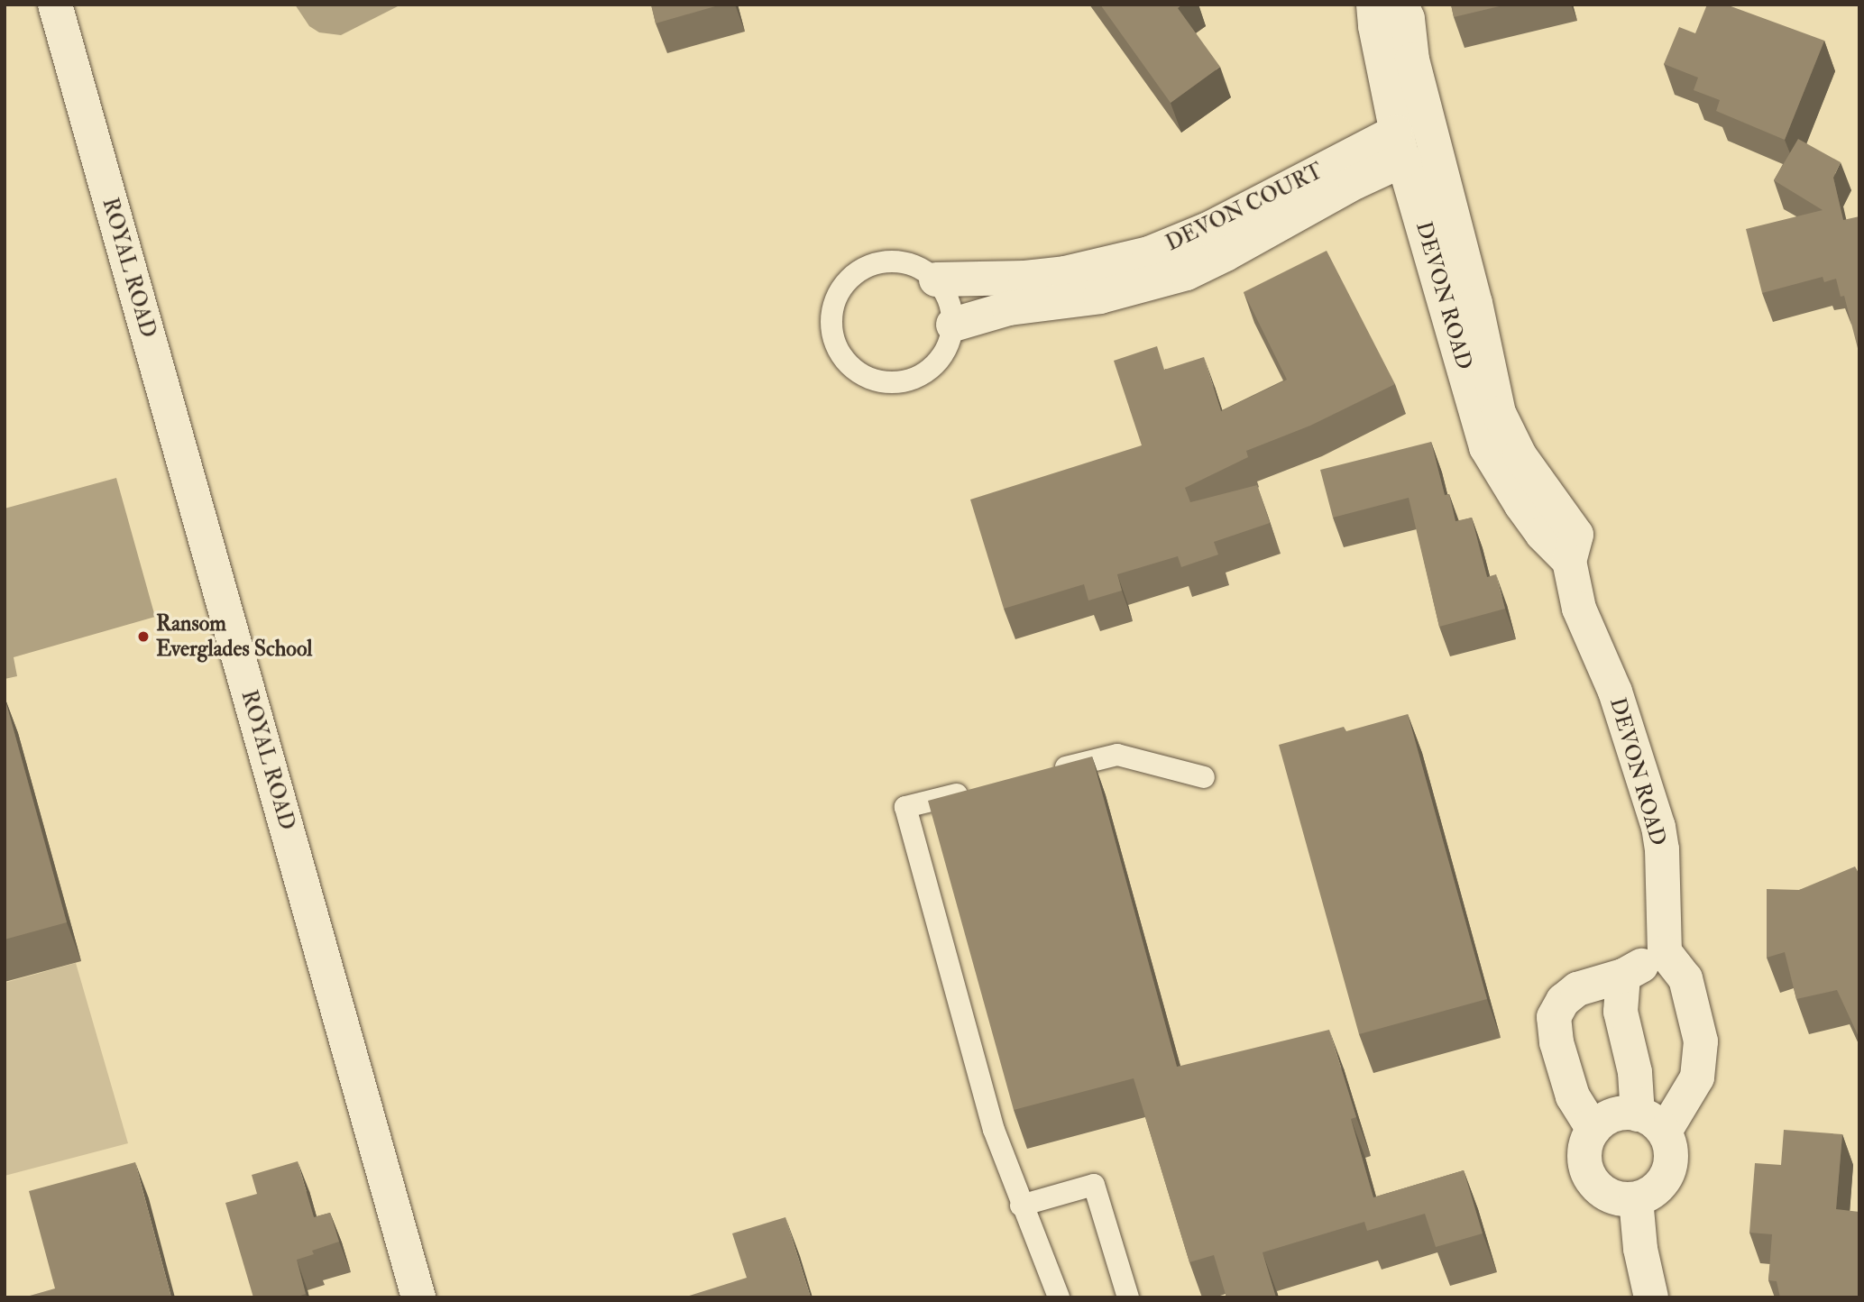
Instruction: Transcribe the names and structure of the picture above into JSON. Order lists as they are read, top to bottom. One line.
{"streets":{"street":["DEVON COURT","ROYAL ROAD","DEVON ROAD"]},"crossings":[["DEVON COURT","DEVON ROAD"]],"places":["Ransom Everglades School"]}
